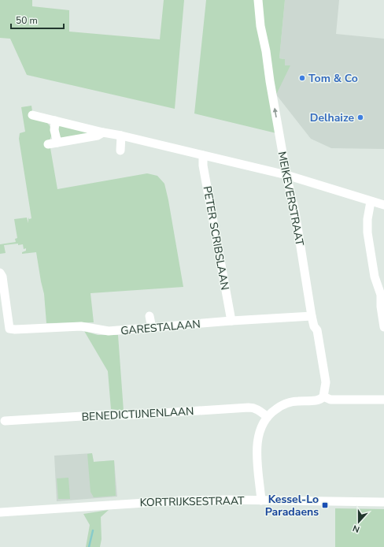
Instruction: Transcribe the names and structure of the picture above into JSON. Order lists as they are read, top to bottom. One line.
{"streets":{"street":["MEIKEVERSTRAAT","PETER SCRIBSLAAN","GARESTALAAN","BENEDICTIJNENLAAN","KORTRIJKSESTRAAT"]},"crossings":[["MEIKEVERSTRAAT","GARESTALAAN"],["PETER SCRIBSLAAN","GARESTALAAN"]],"one_way":["MEIKEVERSTRAAT"],"places":{"other":["Tom & Co","Delhaize"],"transit":["Kessel-Lo Paradaens"]},"scale_bar":"50 m","north":"bottom"}
